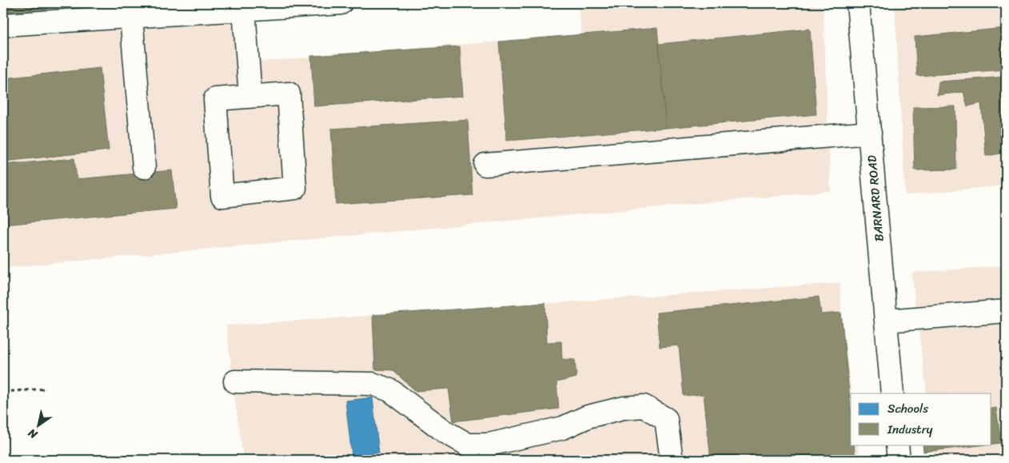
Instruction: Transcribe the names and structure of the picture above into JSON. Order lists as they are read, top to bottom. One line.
{"streets":{"street":["BARNARD ROAD"]},"legend":["Schools","Industry"],"north":"bottom left"}
